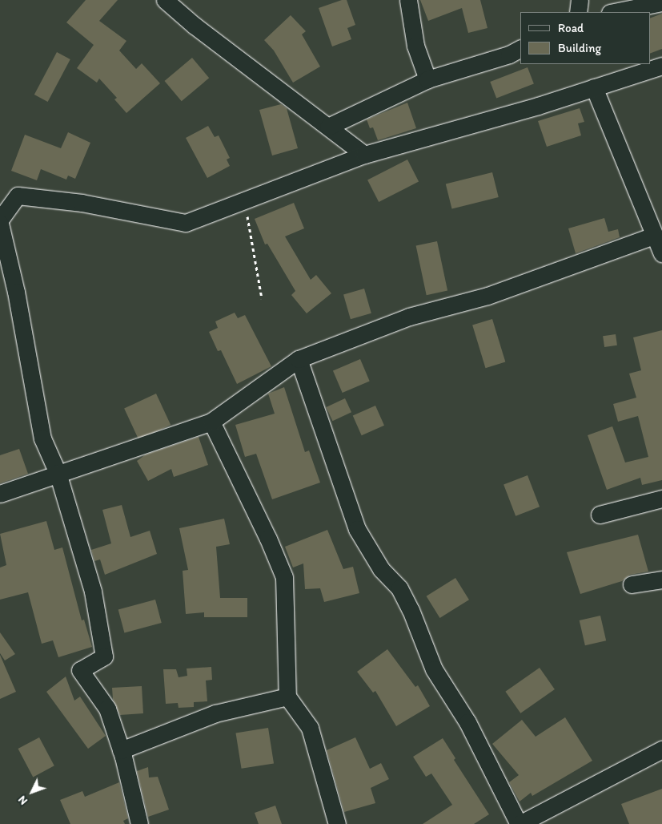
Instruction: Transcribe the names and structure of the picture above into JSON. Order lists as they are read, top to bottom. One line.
{"legend":["Road","Building"],"north":"bottom left"}
